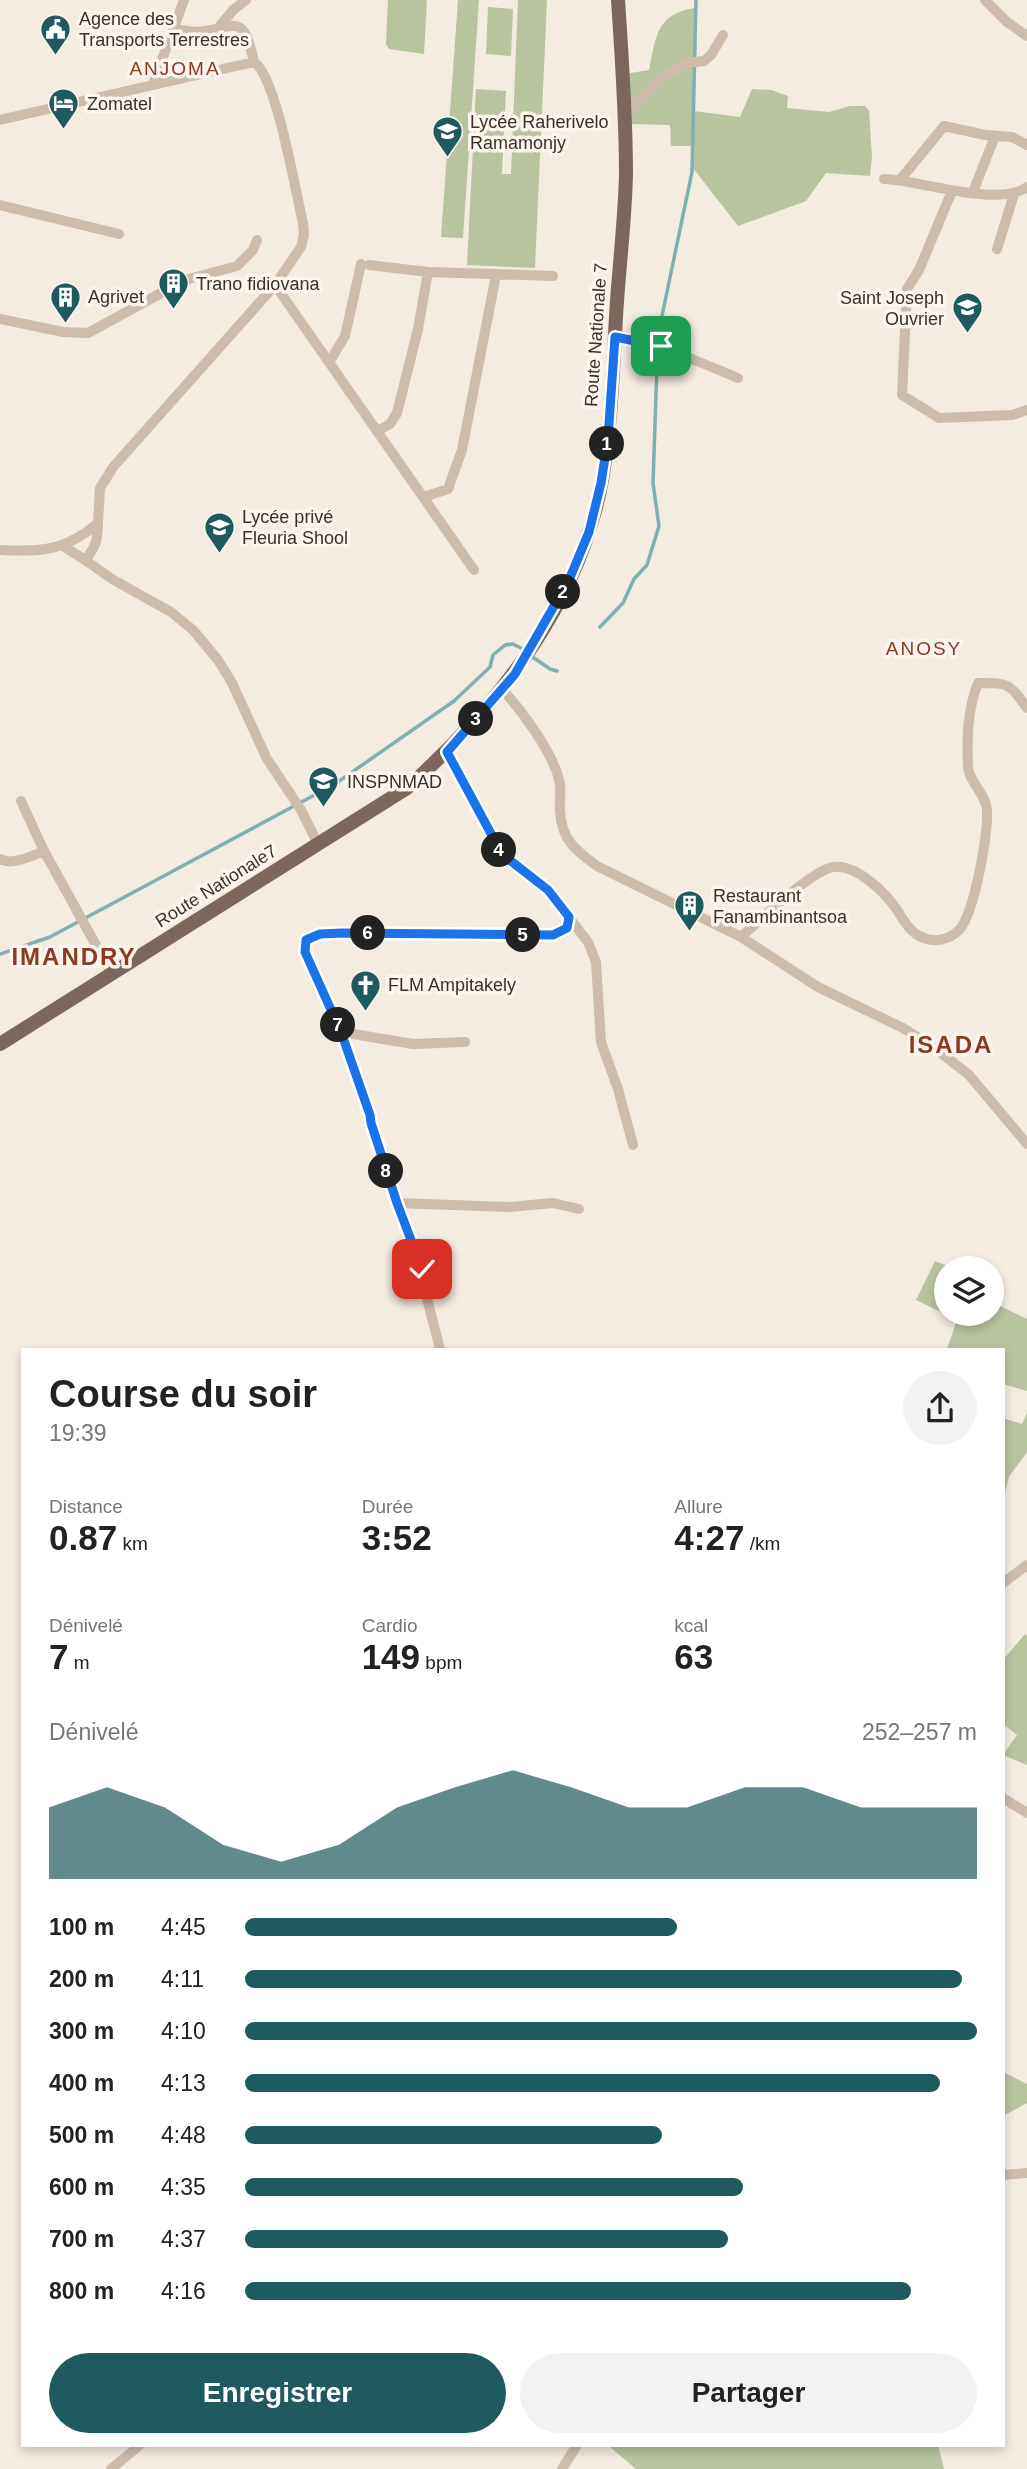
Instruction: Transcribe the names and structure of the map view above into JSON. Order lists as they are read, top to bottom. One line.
{"streets":{"main road":["Route Nationale 7","Route Nationale7"]},"crossings":[["Route Nationale 7","Route Nationale7"]],"districts":["ANJOMA","ANOSY","IMANDRY","ISADA"],"places":{"public building":["Agence des Transports Terrestres"],"hotel":["Zomatel"],"school or university":["Lycée Raherivelo Ramamonjy","Saint Joseph Ouvrier","Lycée privé Fleuria Shool","INSPNMAD"],"building":["Trano fidiovana","Agrivet","Restaurant Fanambinantsoa"],"church":["FLM Ampitakely"]},"page":{"pins":["1","2","3","4","6","5","7","8"],"heading":["Course du soir","19:39"],"stats":[["Distance","0.87 km"],["Durée","3:52"],["Allure","4:27 /km"],["Dénivelé","7 m"],["Cardio","149 bpm"],["kcal","63"]],"chart":["Dénivelé","252–257 m"],"list":[{"name":"100 m","note":"4:45"},{"name":"200 m","note":"4:11"},{"name":"300 m","note":"4:10"},{"name":"400 m","note":"4:13"},{"name":"500 m","note":"4:48"},{"name":"600 m","note":"4:35"},{"name":"700 m","note":"4:37"},{"name":"800 m","note":"4:16"}],"buttons":["Enregistrer","Partager"]}}
